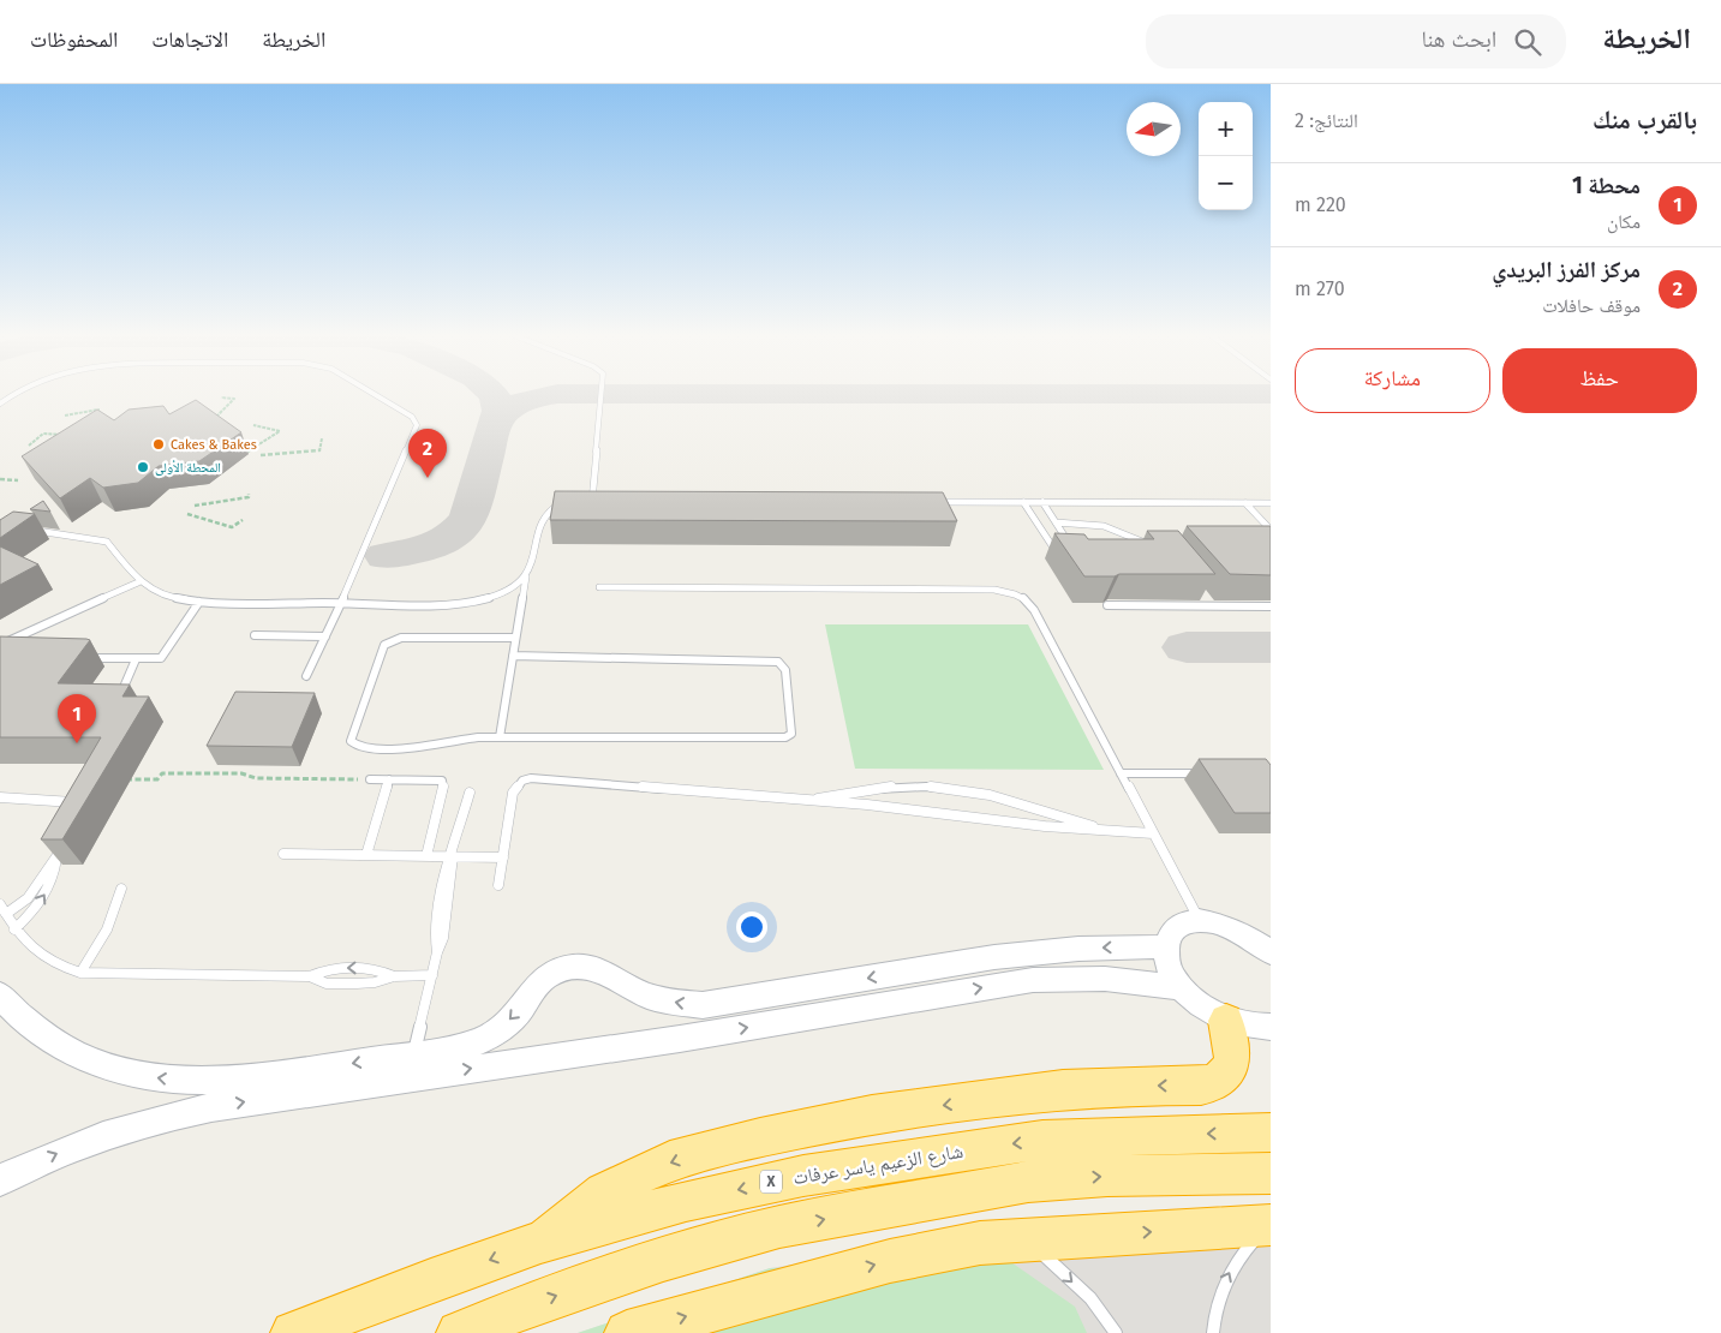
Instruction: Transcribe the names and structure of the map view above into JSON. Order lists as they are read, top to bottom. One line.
{"streets":{"highway":["شارع الزعيم ياسر عرفات","X"]},"places":["Cakes & Bakes","المحطة الأولى"],"north":"left","page":{"header":"الخريطة","search":"ابحث هنا","nav":["الخريطة","الاتجاهات","المحفوظات"],"heading":["بالقرب منك","النتائج: 2"],"map_buttons":["+","−"],"list":[{"mark":"1","name":"محطة 1","note":"مكان","value":"220 m"},{"mark":"2","name":"مركز الفرز البريدي","note":"موقف حافلات","value":"270 m"}],"buttons":["حفظ","مشاركة"],"pins":["2","1"]}}
